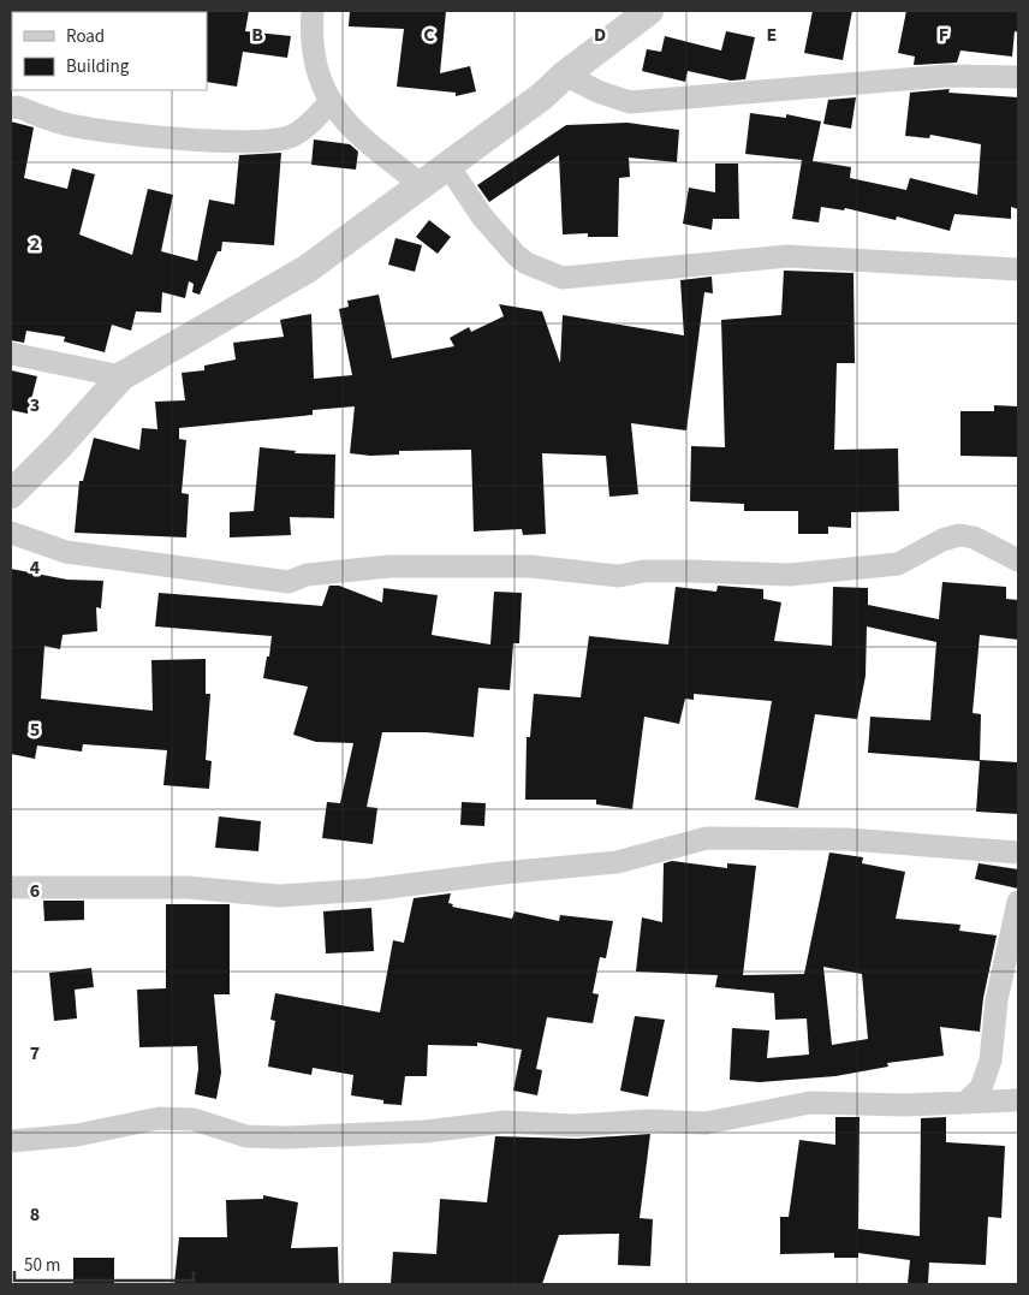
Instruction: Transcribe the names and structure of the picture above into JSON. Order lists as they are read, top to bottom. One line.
{"legend":["Road","Building"],"scale_bar":"50 m","grid":{"columns":["B","C","D","E","F"],"rows":["2","3","4","5","6","7","8"]}}
